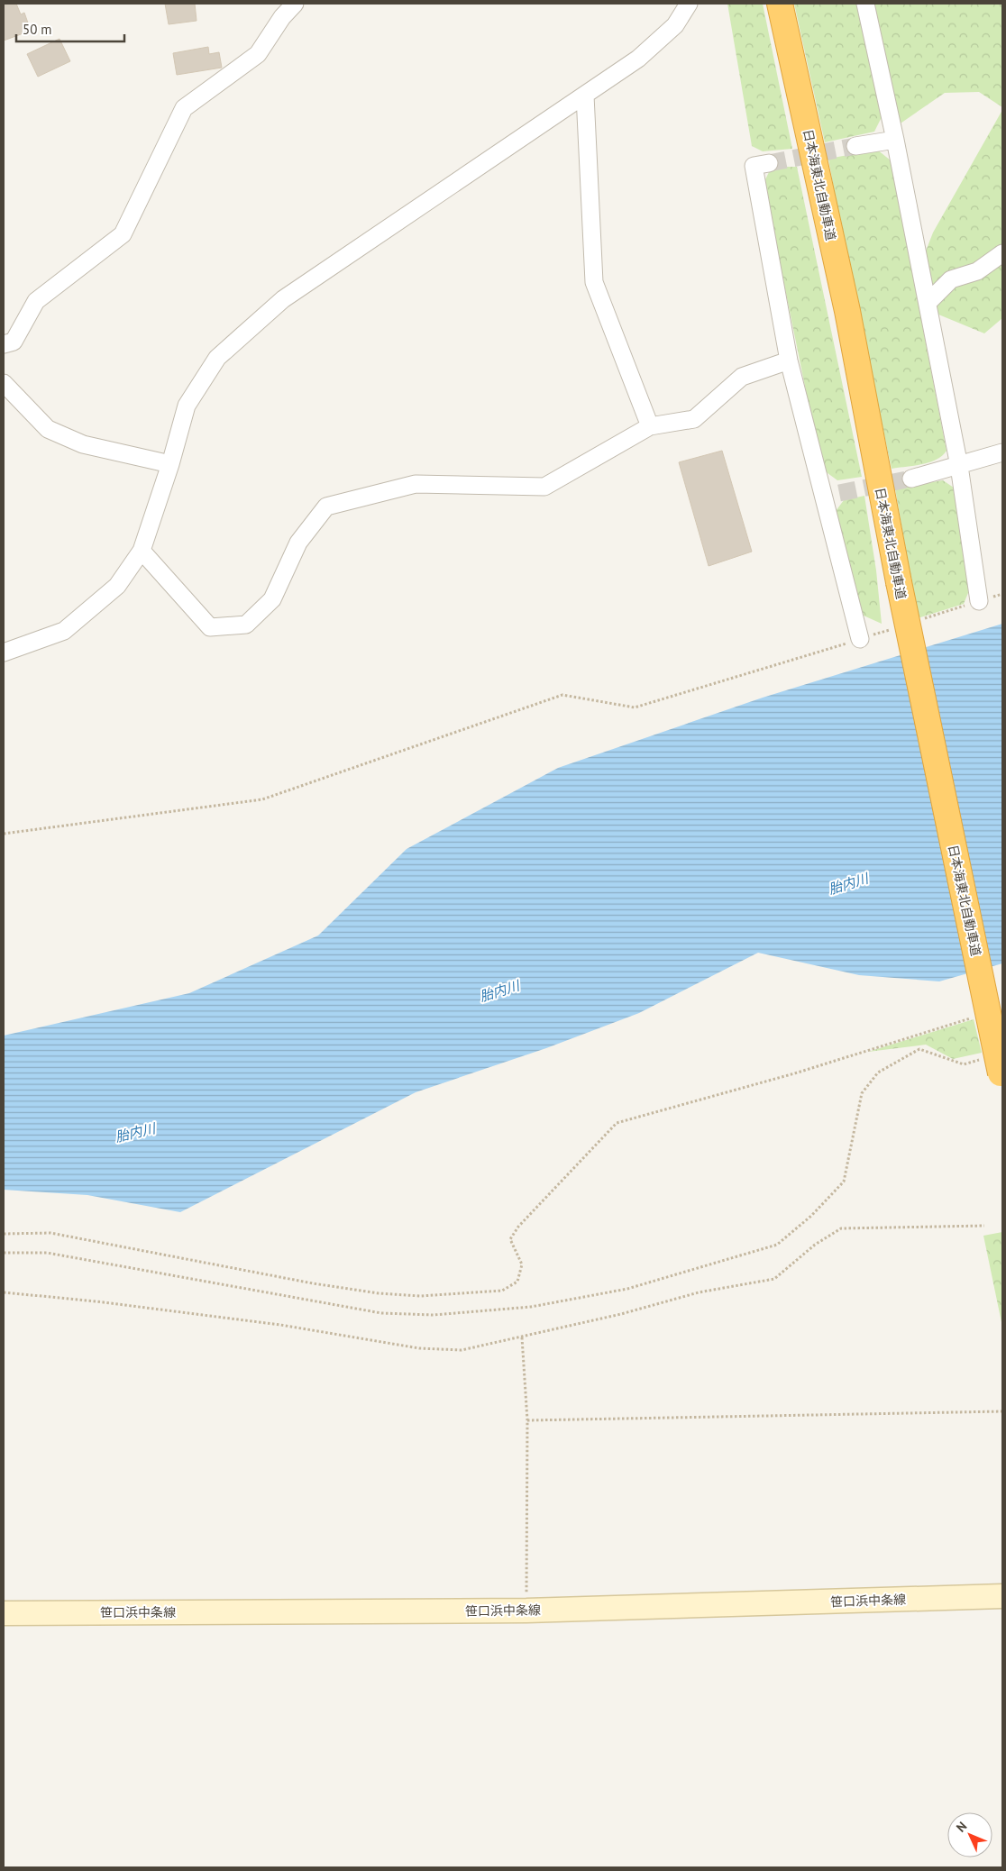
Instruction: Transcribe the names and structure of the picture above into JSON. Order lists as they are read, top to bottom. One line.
{"streets":{"highway":["日本海東北自動車道"],"main road":["笹口浜中条線"]},"water":["胎内川"],"scale_bar":"50 m","north":"top left"}
